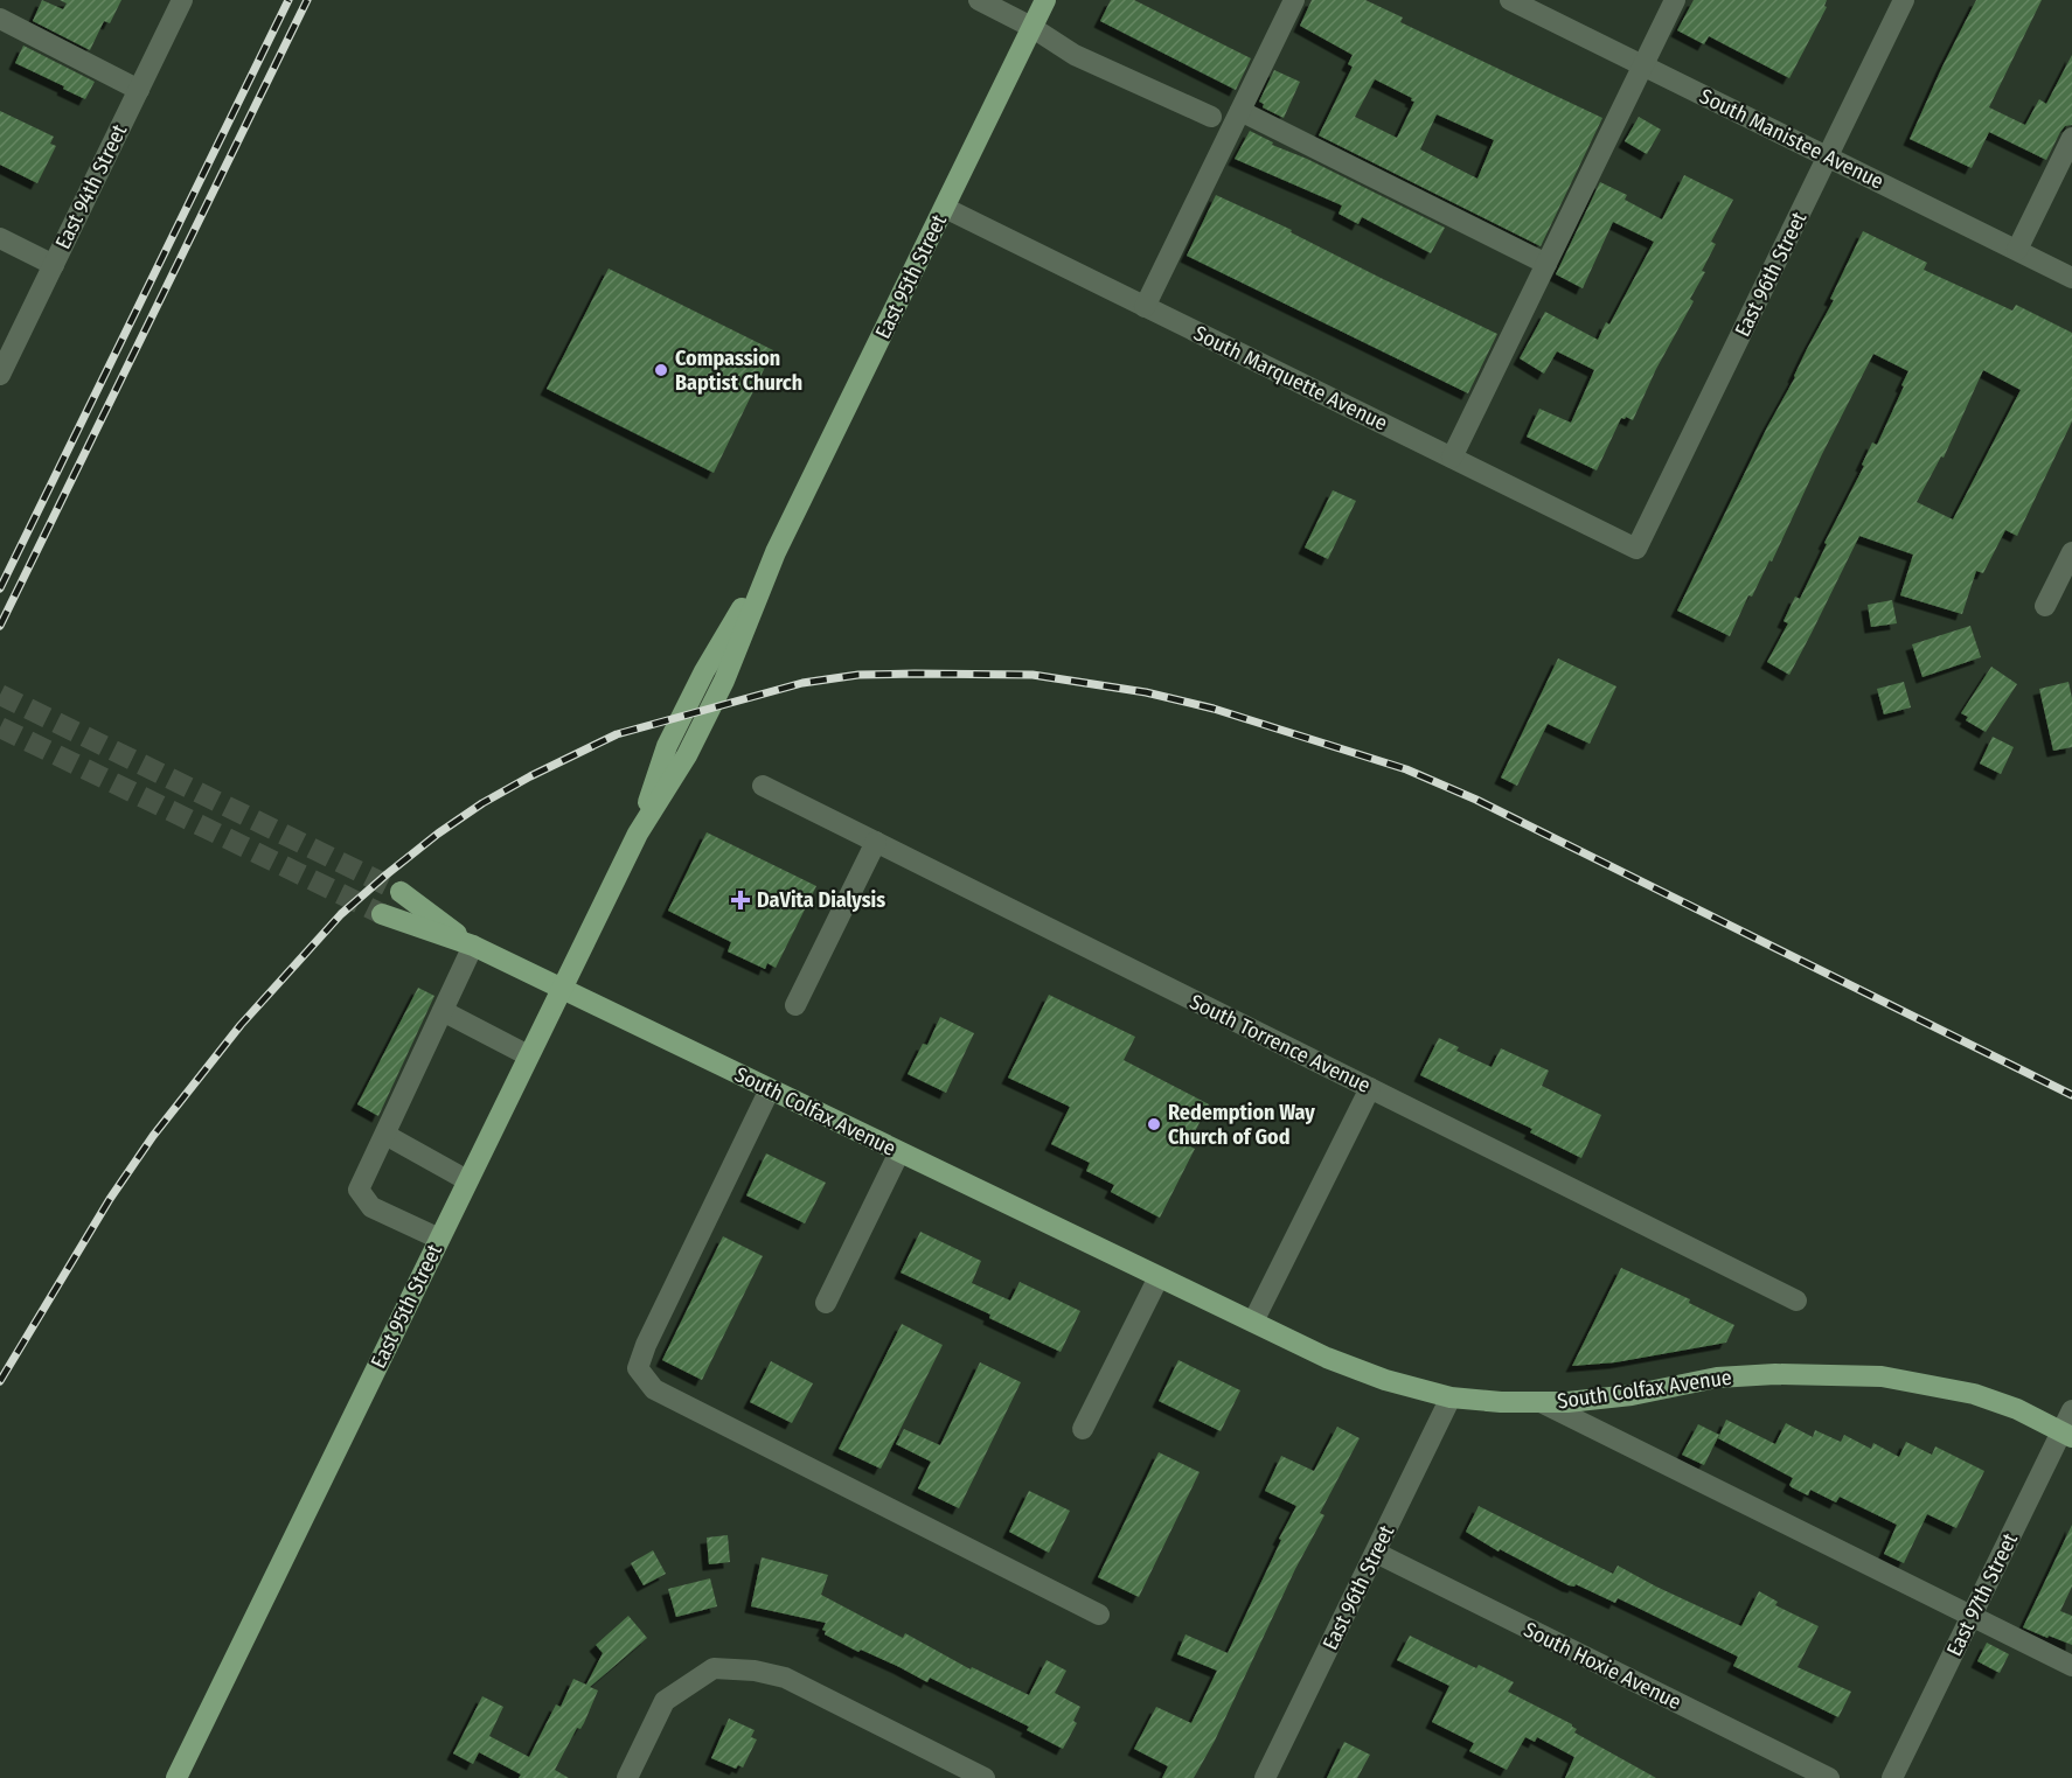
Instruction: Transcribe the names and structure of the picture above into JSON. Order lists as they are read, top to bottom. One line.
{"streets":{"main road":["East 95th Street","South Colfax Avenue"],"street":["South Manistee Avenue","East 94th Street","East 96th Street","South Marquette Avenue","South Torrence Avenue","East 97th Street","South Hoxie Avenue"]},"crossings":[["South Manistee Avenue","East 96th Street"],["East 96th Street","South Marquette Avenue"],["East 96th Street","South Colfax Avenue"],["East 96th Street","South Hoxie Avenue"],["East 95th Street","South Marquette Avenue"],["East 95th Street","South Colfax Avenue"],["South Colfax Avenue","East 97th Street"]],"places":{"other":["Compassion Baptist Church","Redemption Way Church of God"],"health":["DaVita Dialysis"]}}
